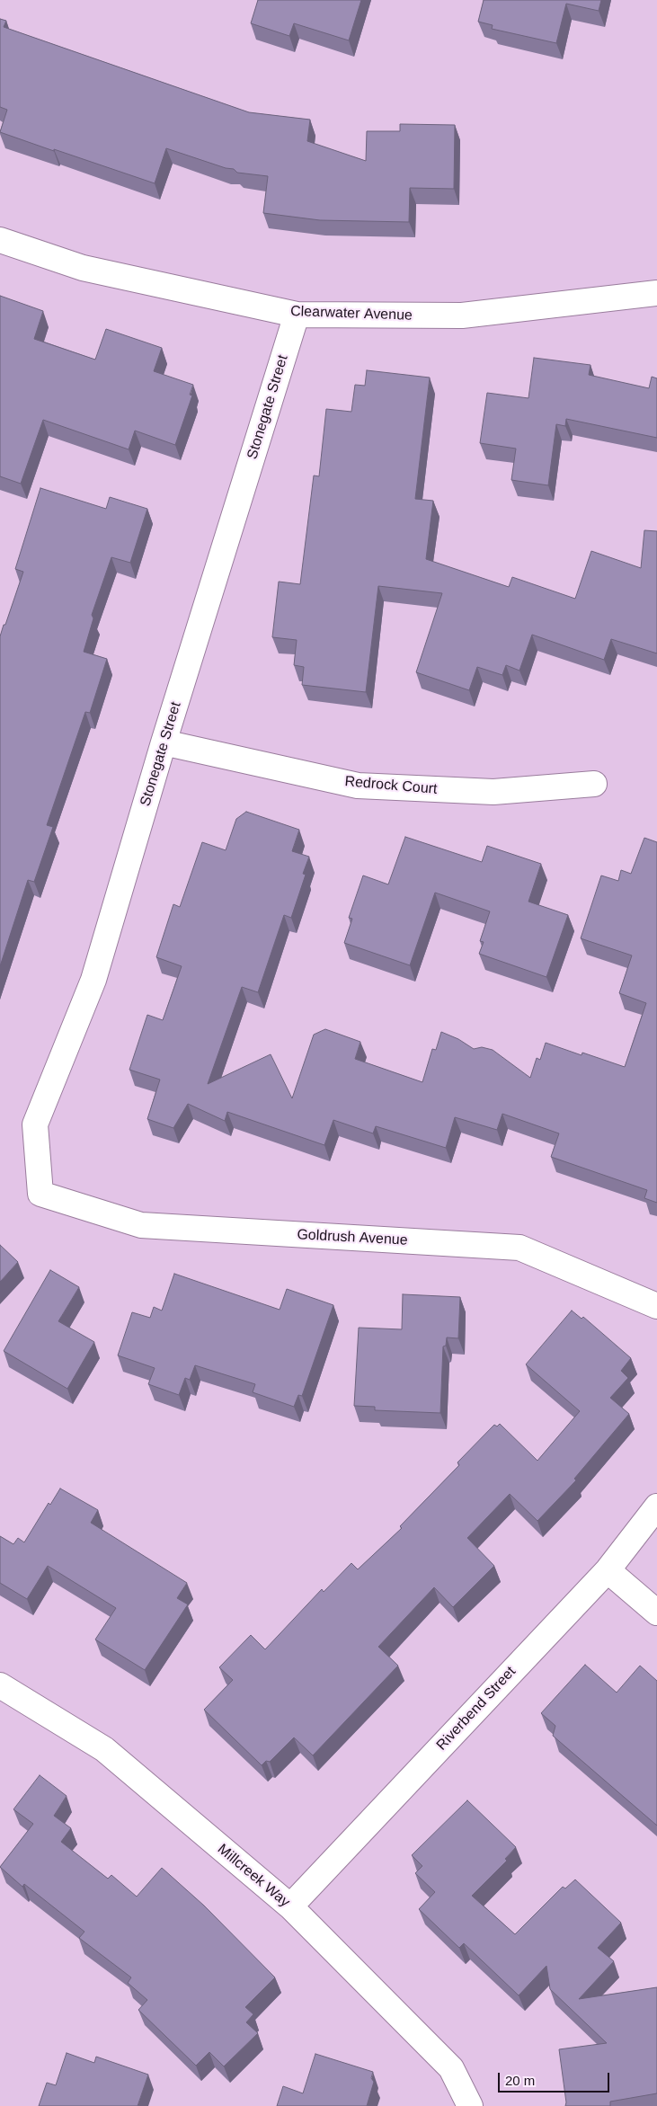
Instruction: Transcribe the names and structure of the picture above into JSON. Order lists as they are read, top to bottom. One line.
{"streets":{"street":["Clearwater Avenue","Stonegate Street","Redrock Court","Goldrush Avenue","Riverbend Street","Millcreek Way"]},"crossings":[["Clearwater Avenue","Stonegate Street"],["Stonegate Street","Redrock Court"],["Stonegate Street","Goldrush Avenue"],["Riverbend Street","Millcreek Way"]],"scale_bar":"20 m"}
